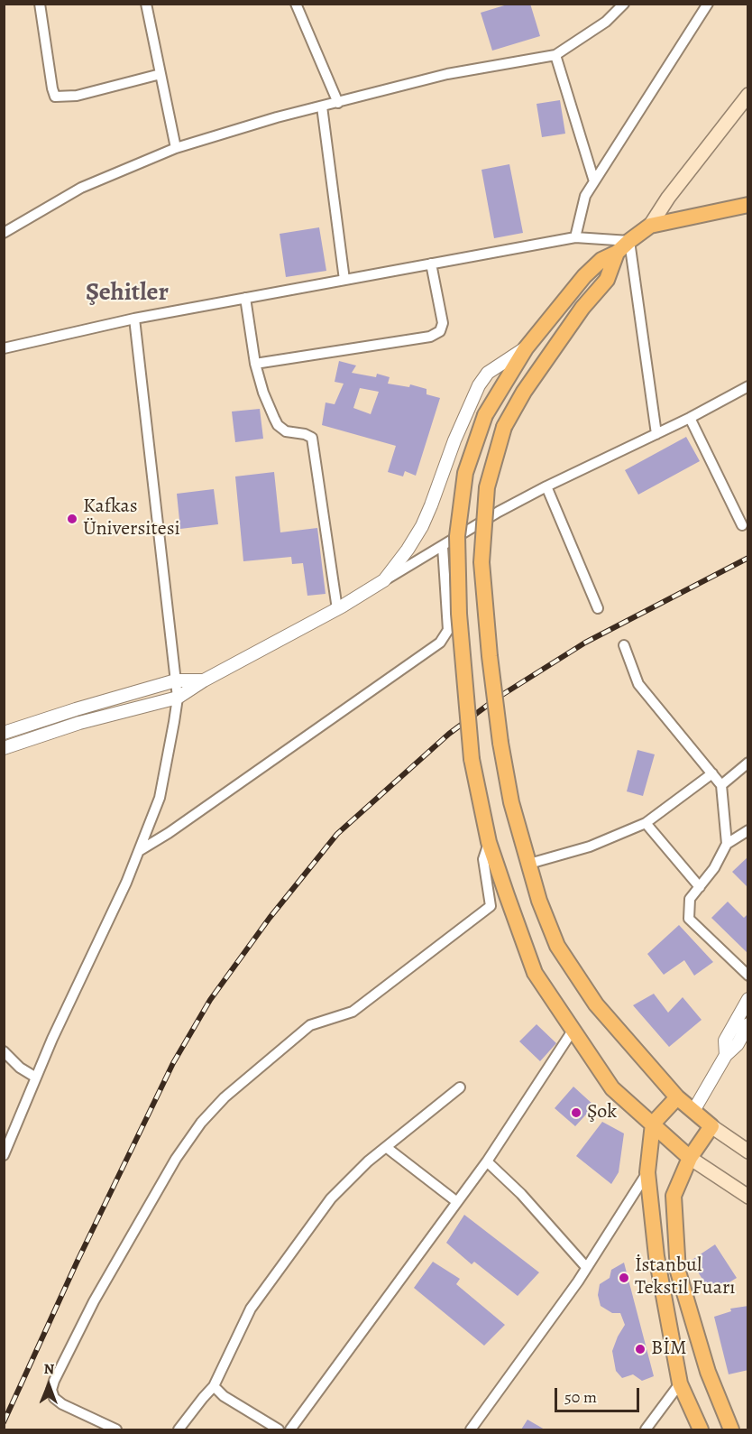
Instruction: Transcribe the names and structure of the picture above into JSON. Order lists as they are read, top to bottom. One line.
{"districts":["Şehitler"],"places":["Kafkas Üniversitesi","Şok","İstanbul Tekstil Fuarı","BİM"],"scale_bar":"50 m","north":"top"}
